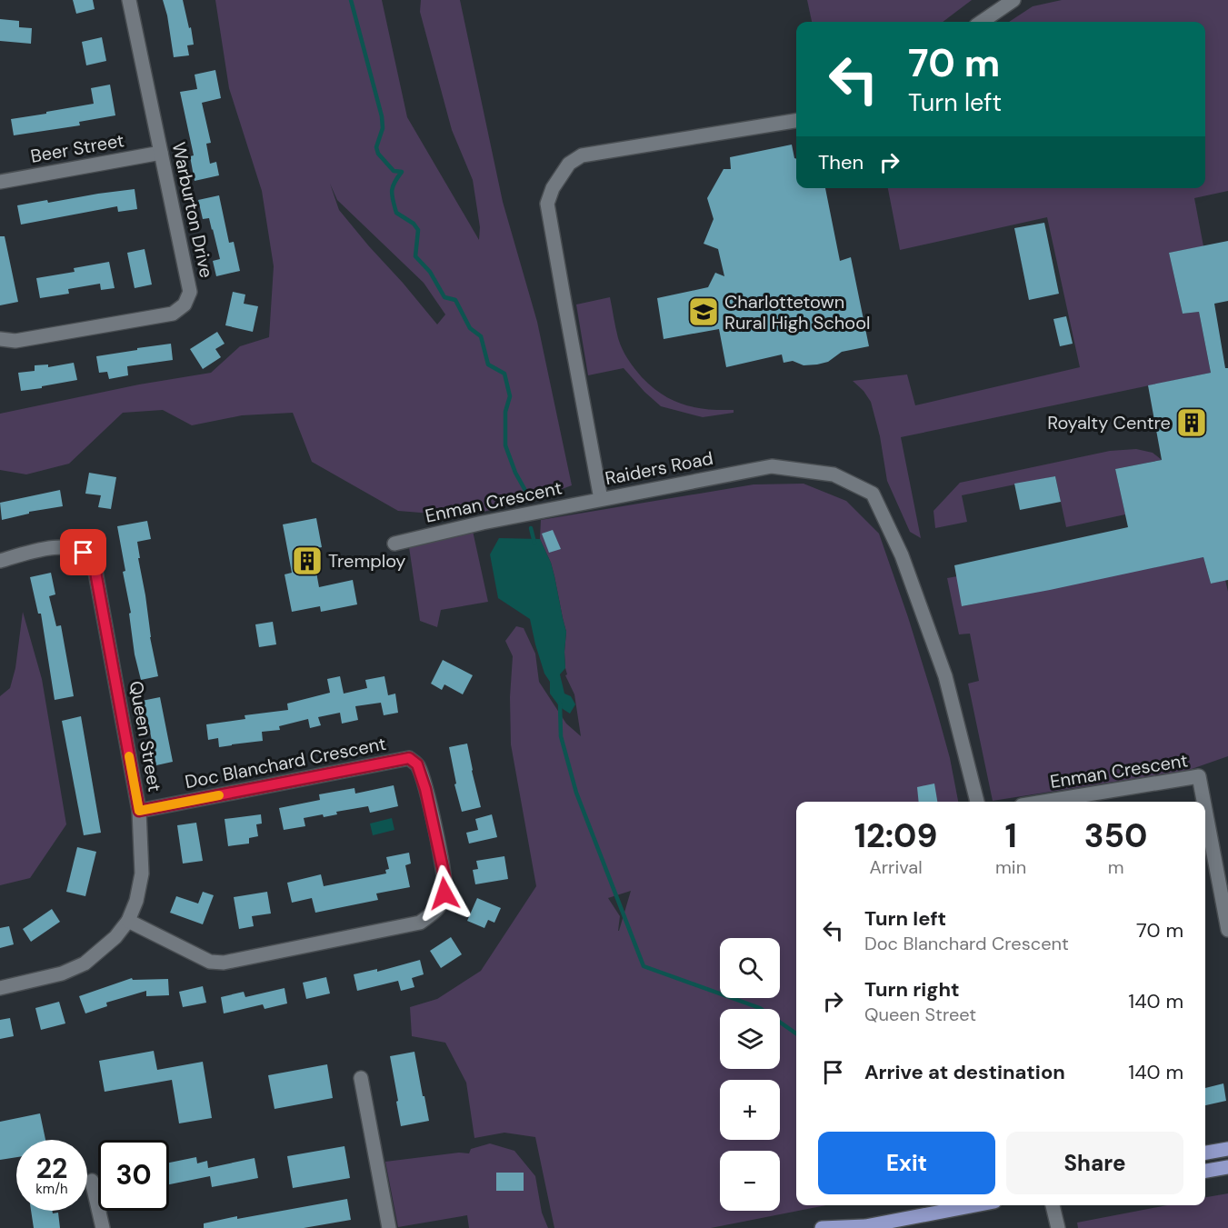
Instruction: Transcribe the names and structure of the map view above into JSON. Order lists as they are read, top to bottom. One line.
{"streets":{"street":["Beer Street","Warburton Drive","Raiders Road","Enman Crescent","Queen Street","Doc Blanchard Crescent"]},"crossings":[["Beer Street","Warburton Drive"],["Raiders Road","Enman Crescent"],["Queen Street","Doc Blanchard Crescent"]],"places":{"school or university":["Charlottetown Rural High School"],"building":["Royalty Centre","Tremploy"]},"page":{"turn":["70 m","Turn left"],"then":"Then","eta":["12:09","Arrival","1","min","350","m"],"list":[{"name":"Turn left","note":"Doc Blanchard Crescent","value":"70 m"},{"name":"Turn right","note":"Queen Street","value":"140 m"},{"name":"Arrive at destination","value":"140 m"}],"map_buttons":["+","−"],"buttons":["Exit","Share"],"speed":"22 km/h","limit":"30"}}
